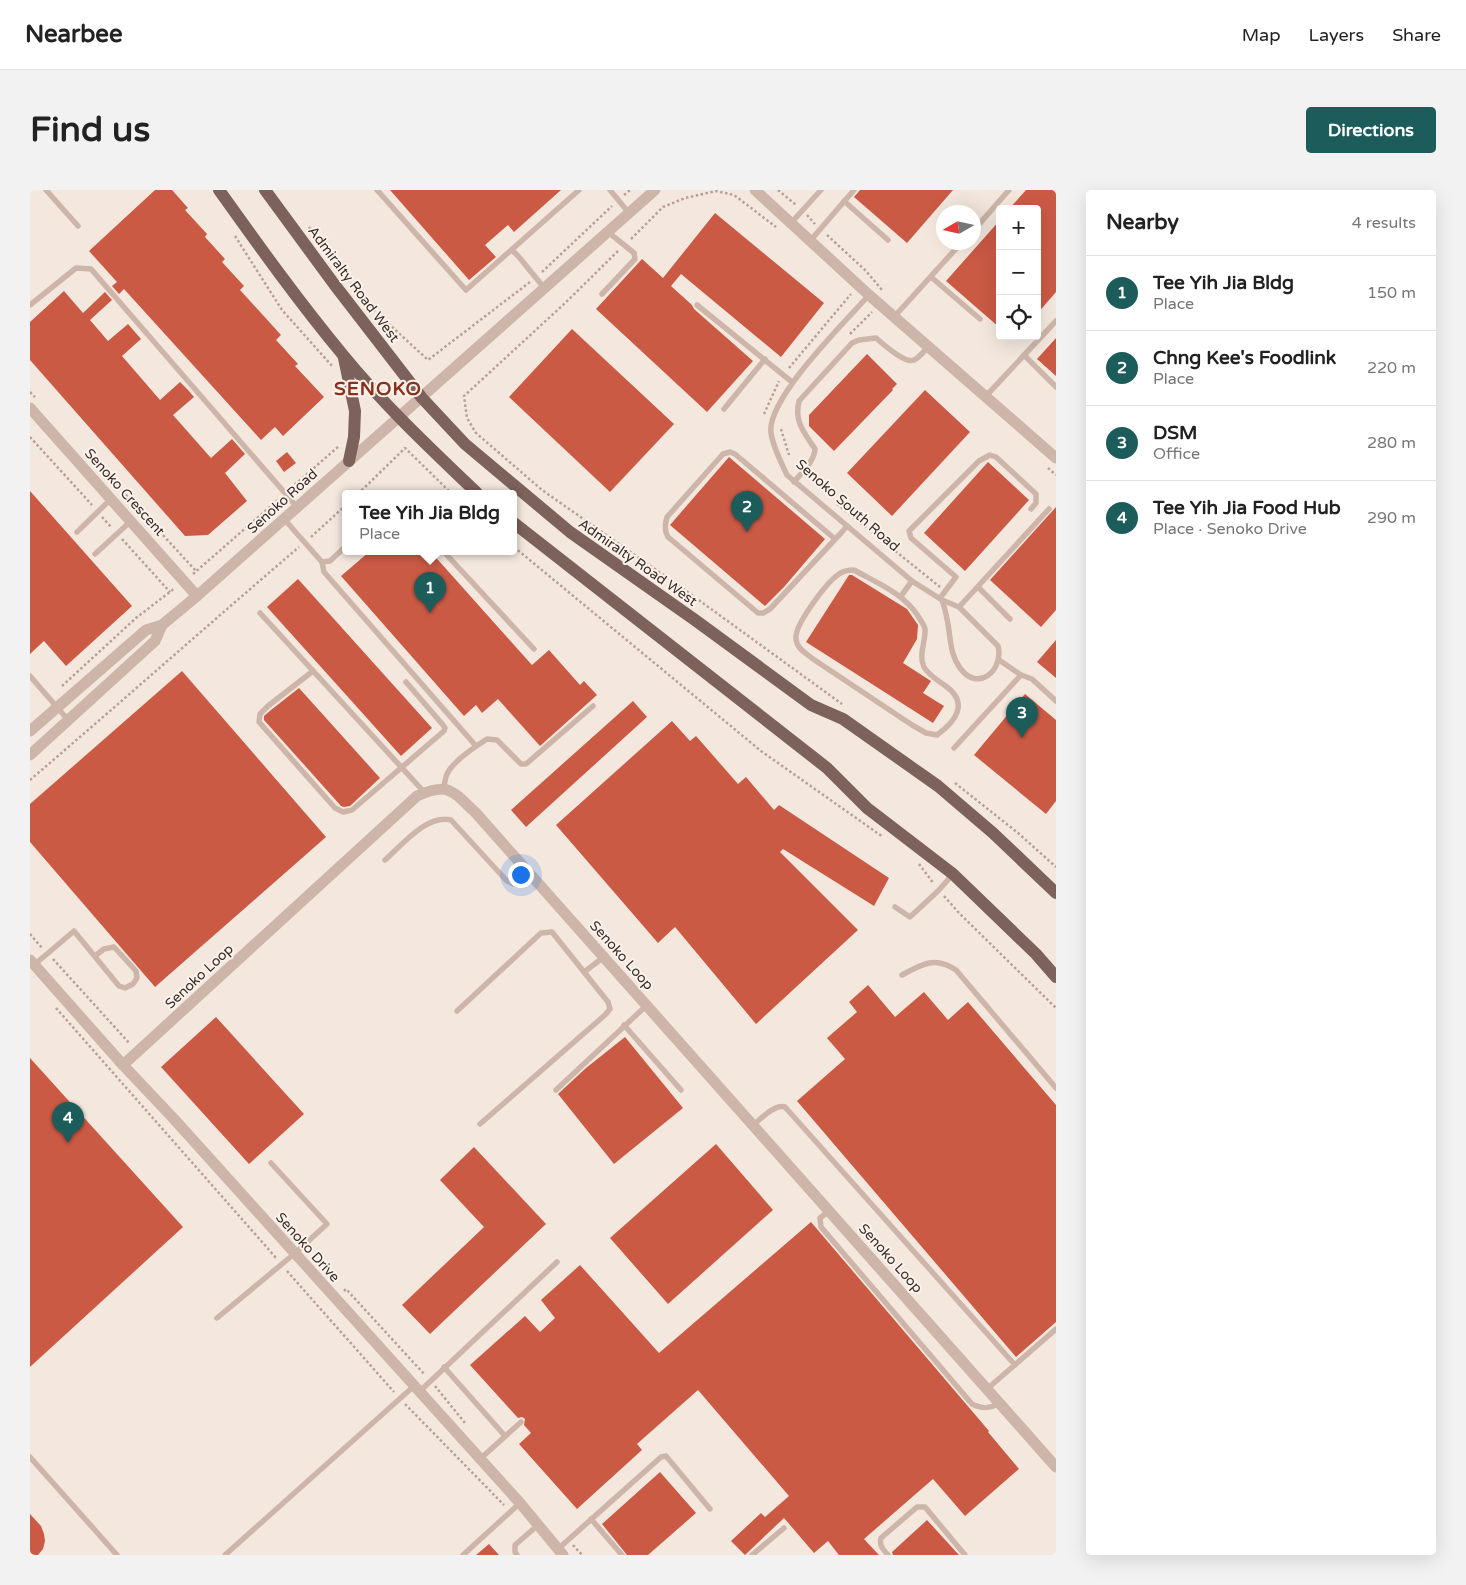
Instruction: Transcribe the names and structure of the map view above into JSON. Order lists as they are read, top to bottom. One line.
{"streets":{"main road":["Admiralty Road West"],"street":["Senoko Crescent","Senoko Road","Senoko Loop","Senoko Drive"],"lane":["Senoko South Road"]},"crossings":[["Admiralty Road West","Senoko Road"],["Senoko Crescent","Senoko Road"],["Senoko Loop","Senoko Drive"]],"districts":["SENOKO"],"north":"left","page":{"header":"Nearbee","nav":["Map","Layers","Share"],"buttons":"Directions","title":"Find us","heading":["Nearby","4 results"],"map_buttons":["+","−"],"list":[{"mark":"1","name":"Tee Yih Jia Bldg","note":"Place","value":"150 m"},{"mark":"2","name":"Chng Kee's Foodlink","note":"Place","value":"220 m"},{"mark":"3","name":"DSM","note":"Office","value":"280 m"},{"mark":"4","name":"Tee Yih Jia Food Hub","note":"Place · Senoko Drive","value":"290 m"}],"popup":["Tee Yih Jia Bldg","Place"],"pins":["2","1","3","4"]}}
